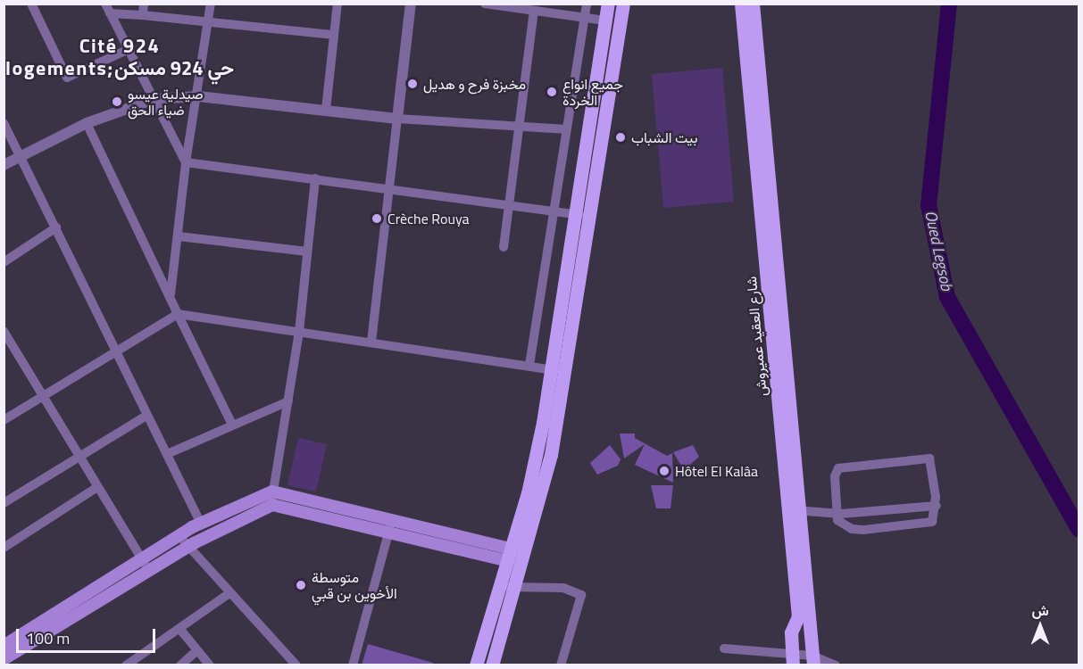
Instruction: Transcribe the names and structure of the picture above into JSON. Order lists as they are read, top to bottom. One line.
{"streets":{"main road":["شارع العقيد عميروش"]},"districts":["Cité 924 logements;حي 924 مسكن"],"water":["Oued Legsob"],"places":["مخبزة فرح و هديل","جميع انواع الخردة","صيدلية عيسو ضياء الحق","بيت الشباب","Crèche Rouya","Hôtel El Kalâa","متوسطة الأخوين بن قبي"],"scale_bar":"100 m","north":"top"}
